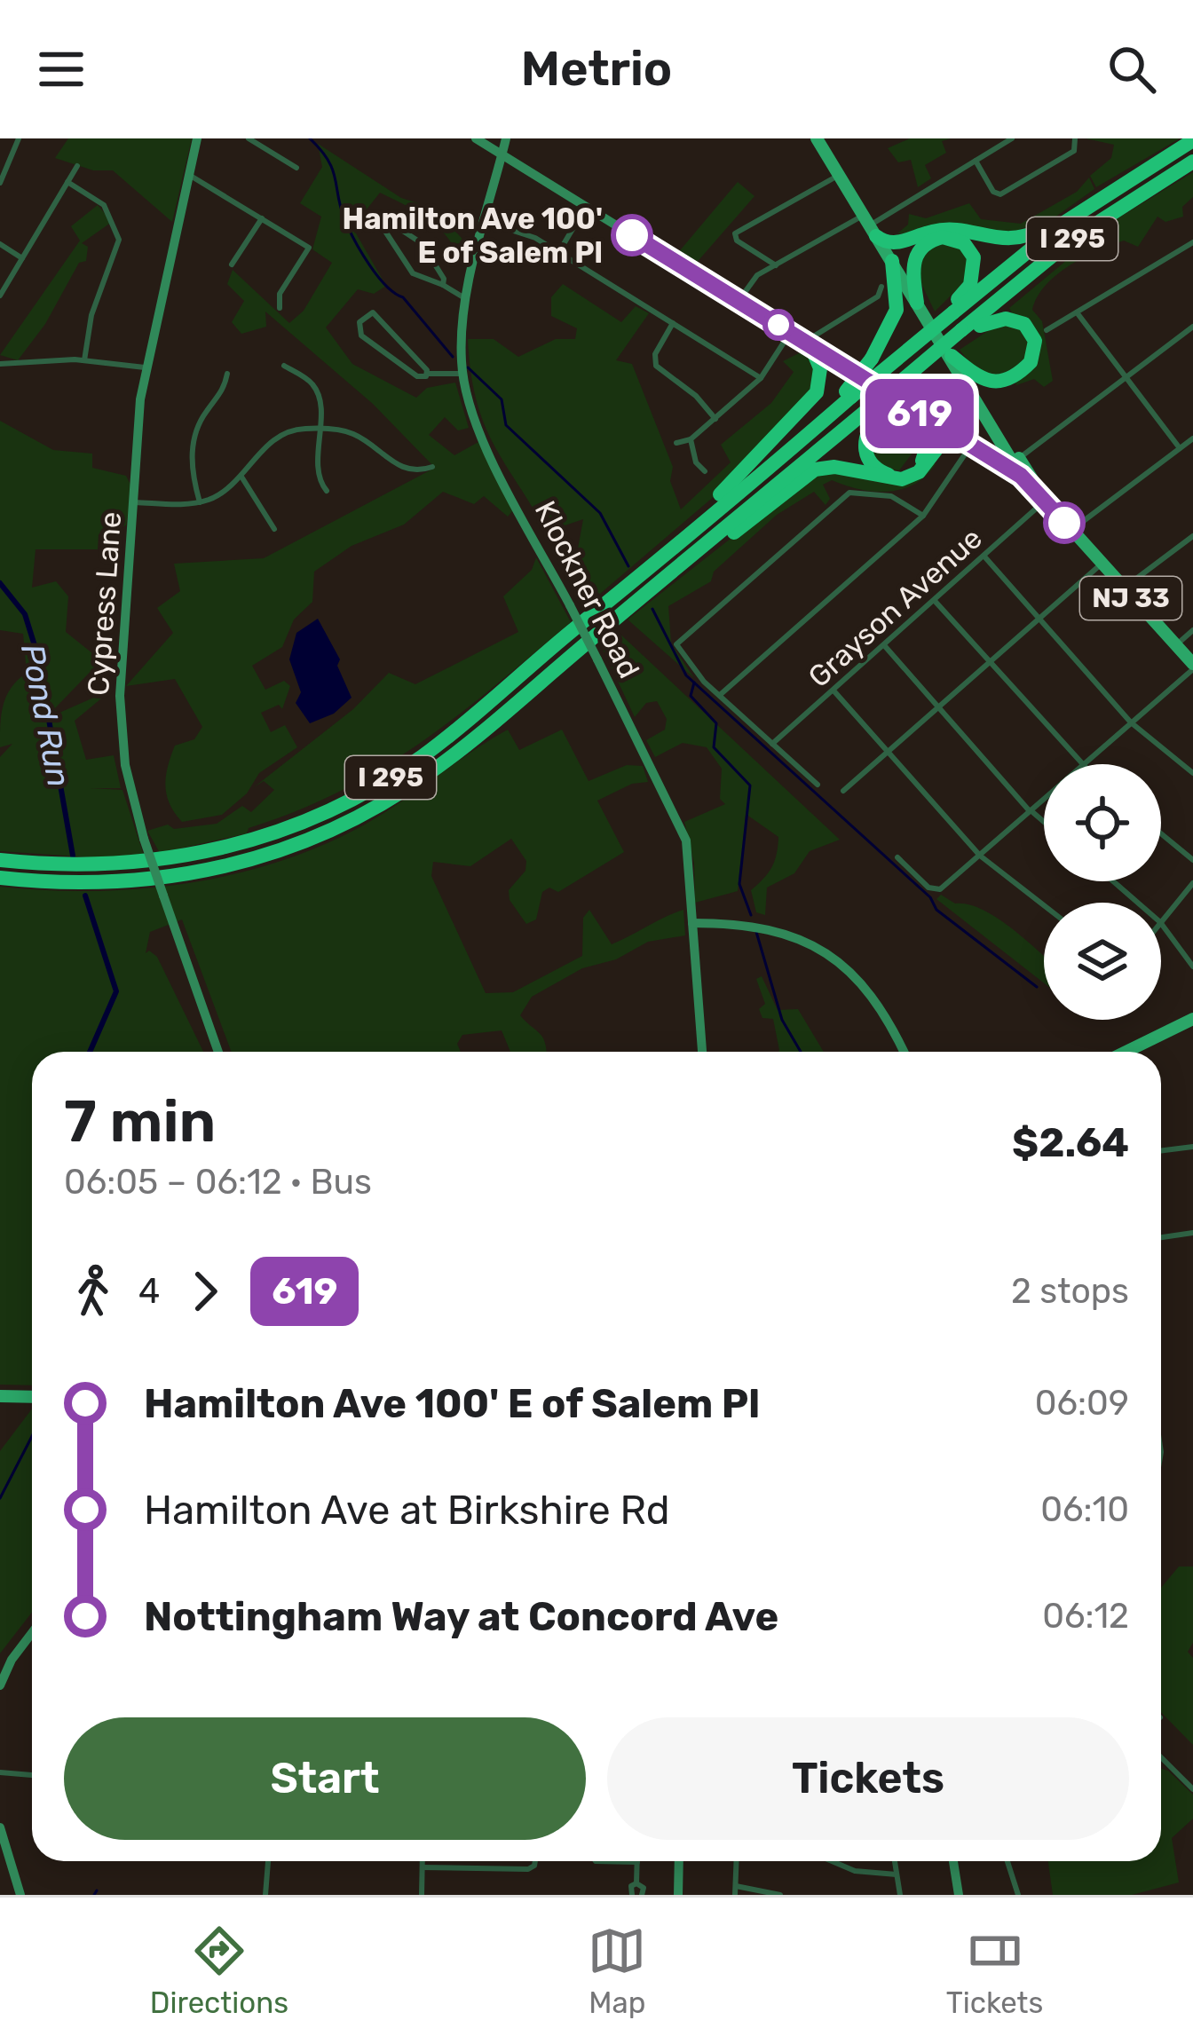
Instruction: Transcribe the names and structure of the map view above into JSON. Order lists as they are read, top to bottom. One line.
{"streets":{"highway":["I 295"],"main road":["Klockner Road","NJ 33","Cypress Lane"],"street":["Grayson Avenue"]},"crossings":[["NJ 33","Grayson Avenue"]],"water":["Pond Run"],"places":["Hamilton Ave 100' E of Salem Pl"],"lines":["bus line 619"],"page":{"header":"Metrio","on_map":"619","heading":["7 min","06:05 – 06:12 · Bus","$2.64"],"legs":["4","619","2 stops"],"list":[{"name":"Hamilton Ave 100' E of Salem Pl","value":"06:09"},{"name":"Hamilton Ave at Birkshire Rd","value":"06:10"},{"name":"Nottingham Way at Concord Ave","value":"06:12"}],"buttons":["Start","Tickets"],"tabs":["Directions","Map","Tickets"]}}
